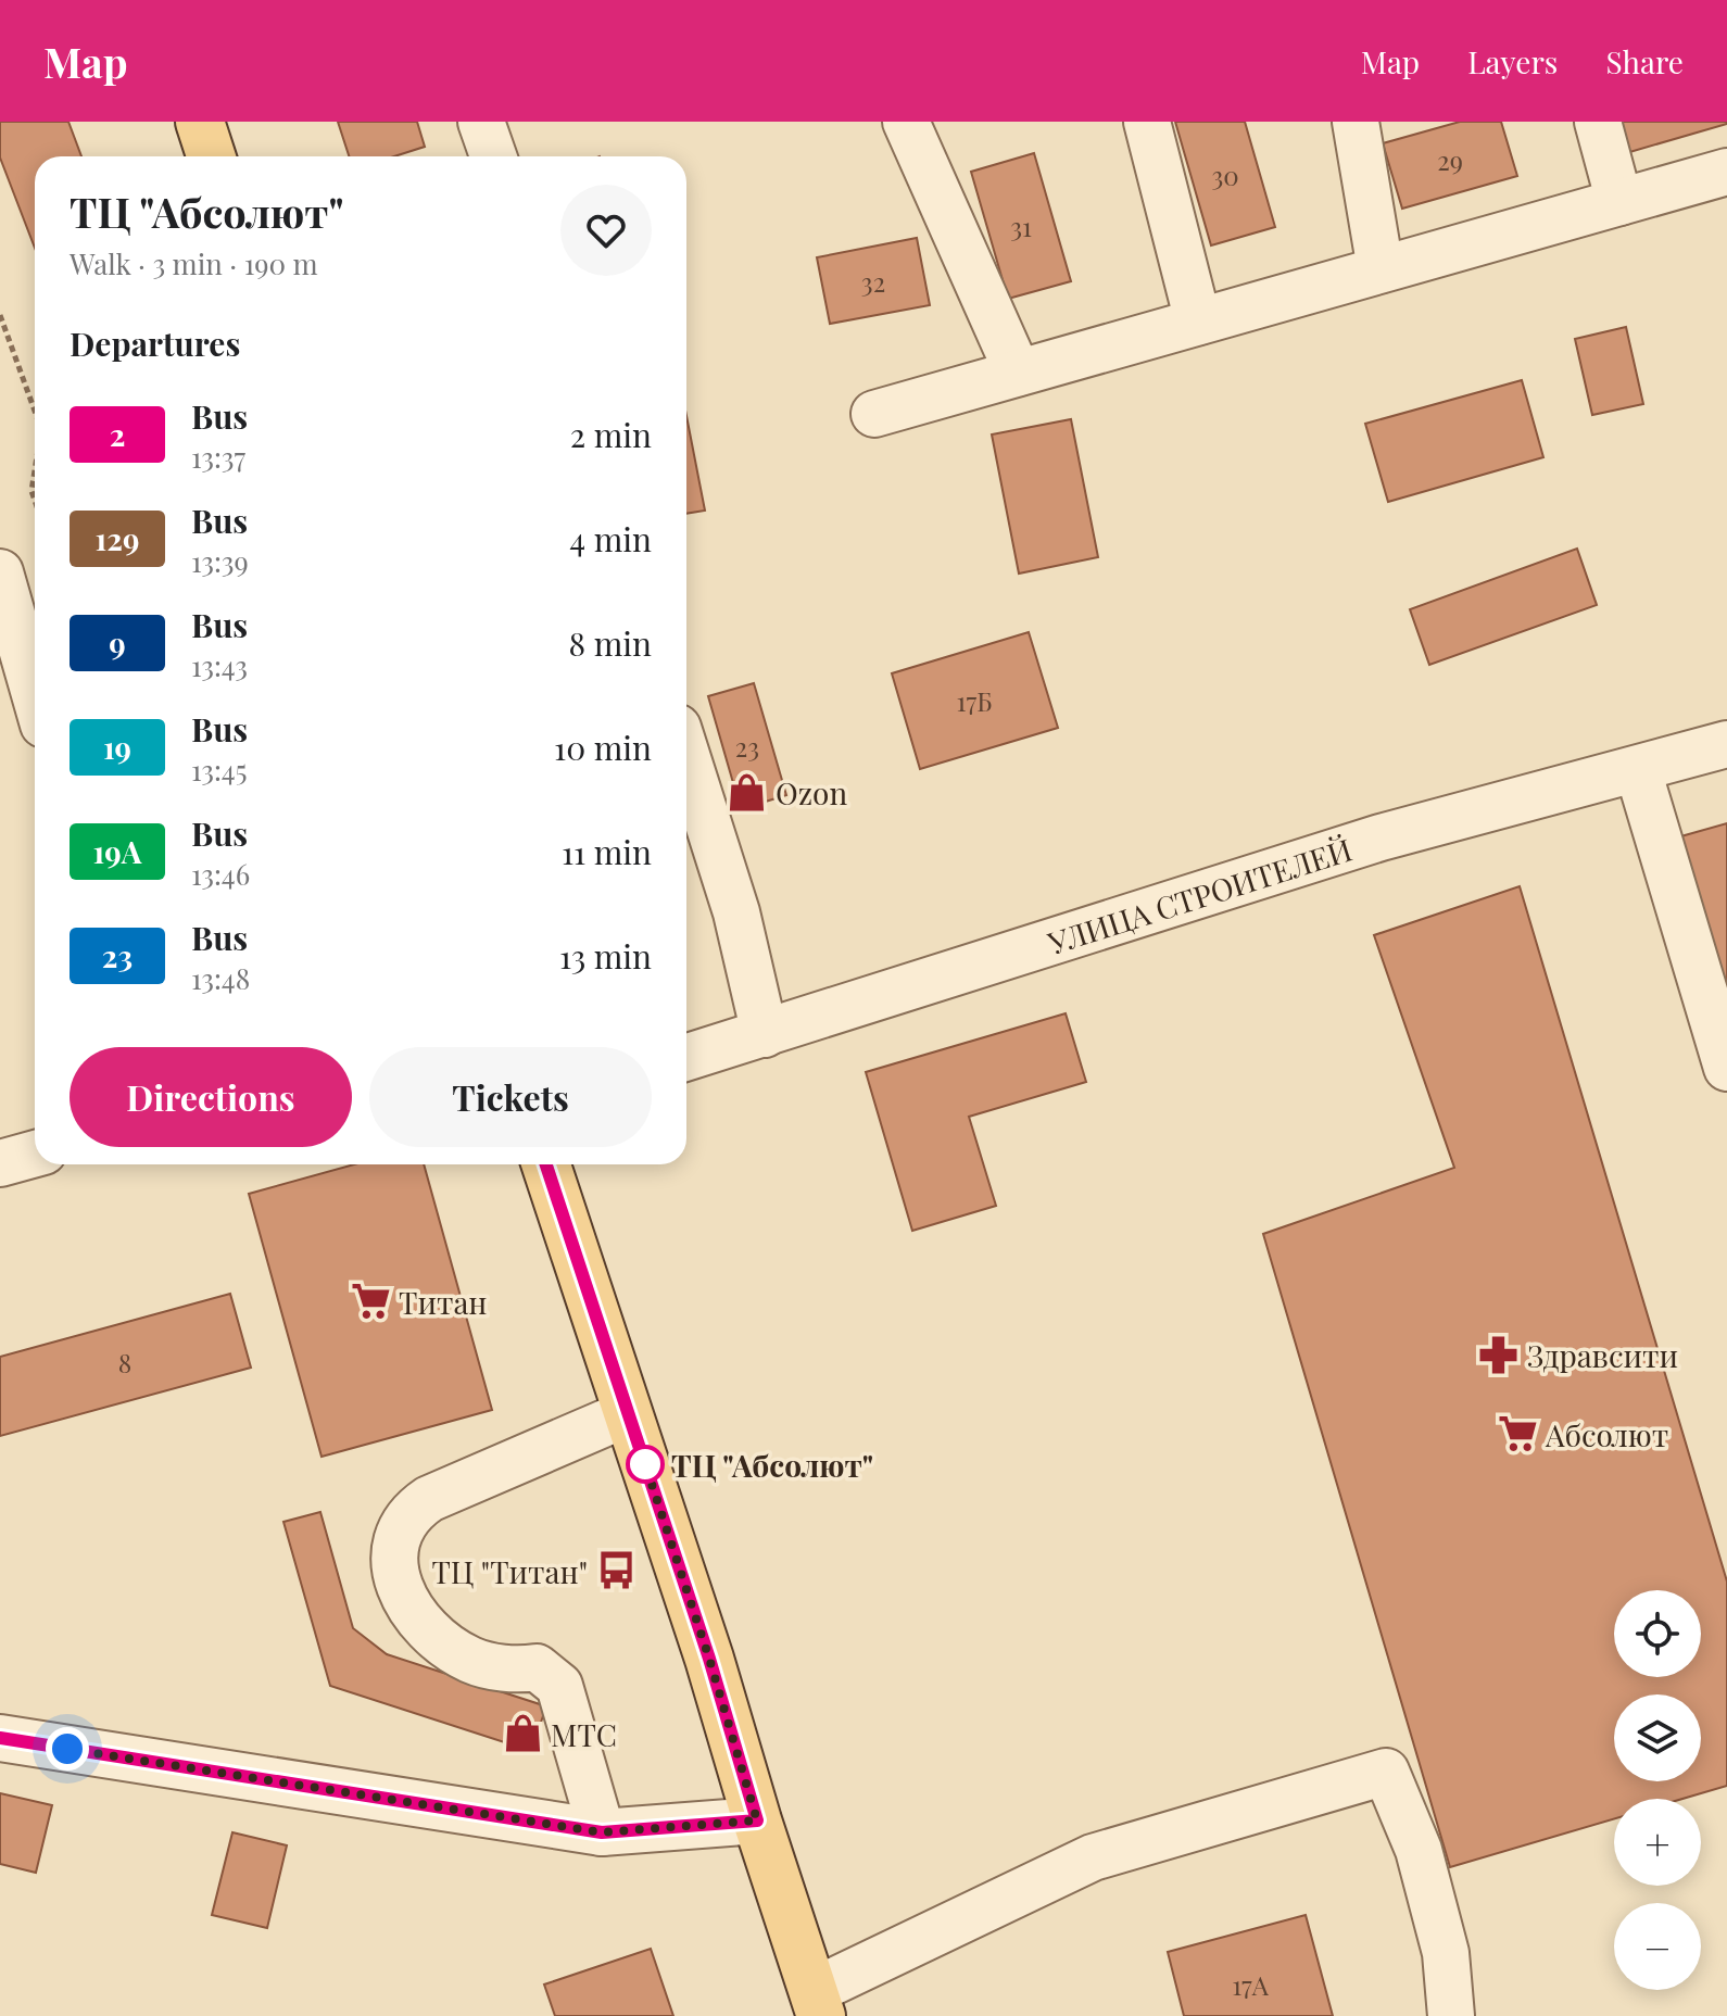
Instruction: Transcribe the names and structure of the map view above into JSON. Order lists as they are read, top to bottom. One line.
{"streets":{"street":["УЛИЦА СТРОИТЕЛЕЙ"]},"places":{"shop":["Ozon","МТС"],"supermarket":["Титан","Абсолют"],"pharmacy":["Здравсити"],"other":["ТЦ \"Абсолют\""],"bus stop":["ТЦ \"Титан\""]},"lines":["bus line 2"],"house_numbers":["29","30","31","32","17Б","23","8","17А"],"page":{"header":"Map","nav":["Map","Layers","Share"],"heading":[["ТЦ \"Абсолют\"","Walk · 3 min · 190 m"],"Departures"],"list":[{"mark":"2","name":"Bus","note":"13:37","value":"2 min"},{"mark":"129","name":"Bus","note":"13:39","value":"4 min"},{"mark":"9","name":"Bus","note":"13:43","value":"8 min"},{"mark":"19","name":"Bus","note":"13:45","value":"10 min"},{"mark":"19А","name":"Bus","note":"13:46","value":"11 min"},{"mark":"23","name":"Bus","note":"13:48","value":"13 min"}],"buttons":["Directions","Tickets"],"map_buttons":["+","−"]}}
